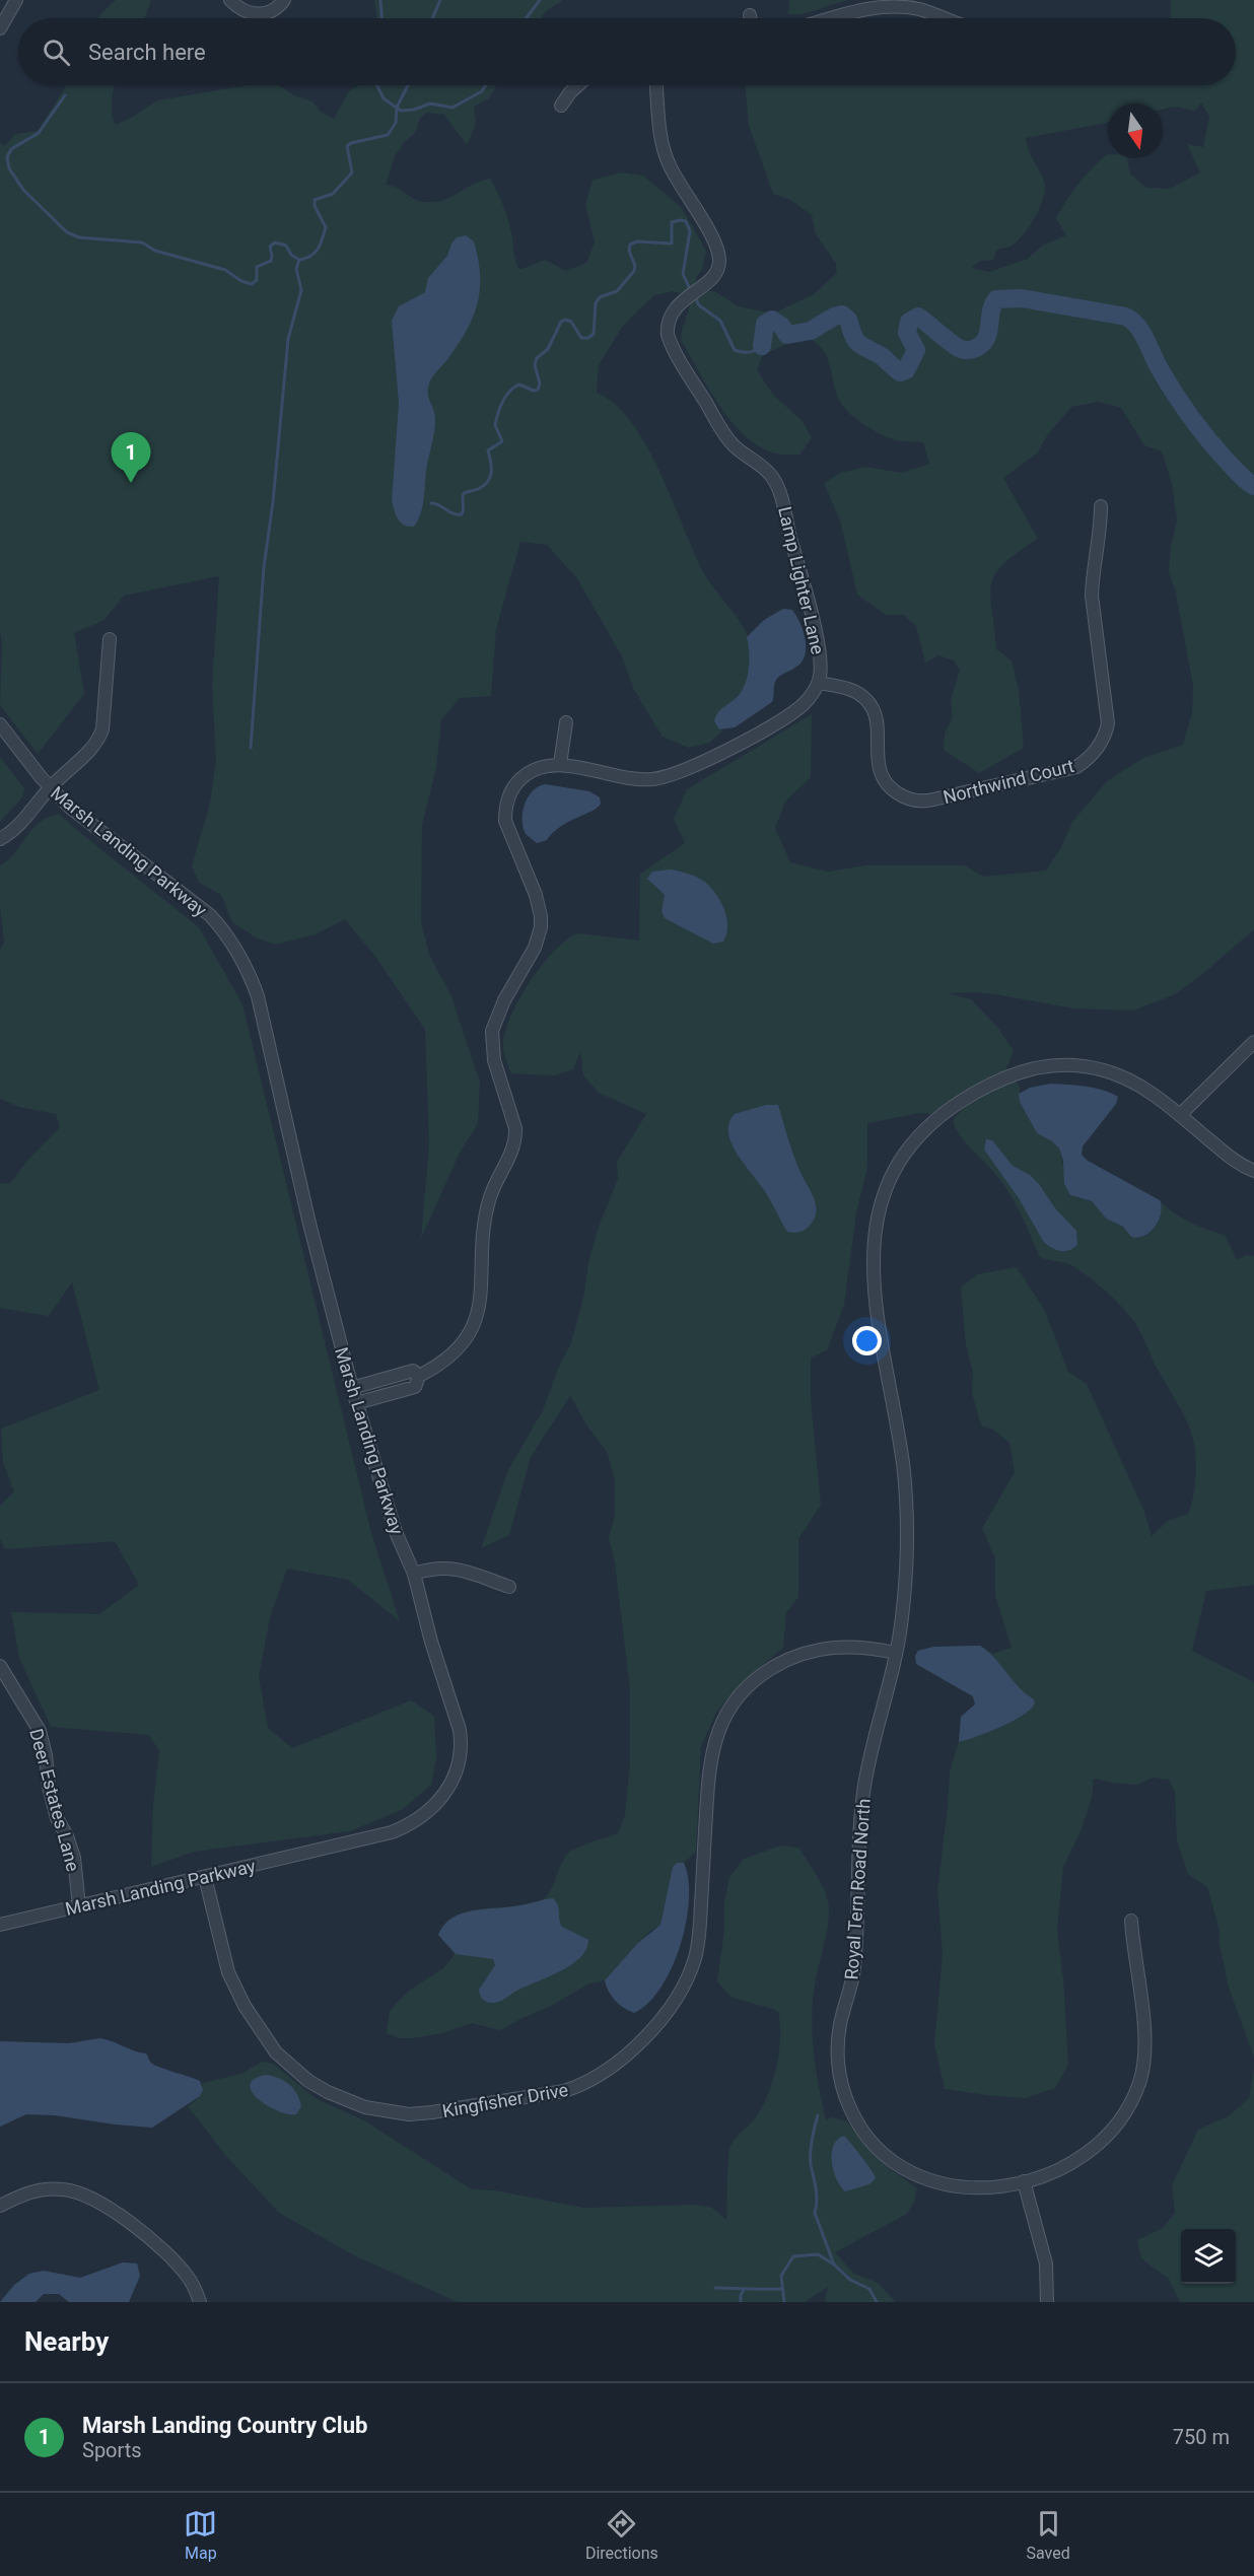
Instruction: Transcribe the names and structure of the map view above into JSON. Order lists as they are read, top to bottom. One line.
{"streets":{"street":["Lamp Lighter Lane","Northwind Court","Marsh Landing Parkway","Deer Estates Lane","Royal Tern Road North","Kingfisher Drive"]},"crossings":[["Lamp Lighter Lane","Northwind Court"],["Marsh Landing Parkway","Deer Estates Lane"],["Marsh Landing Parkway","Kingfisher Drive"],["Royal Tern Road North","Kingfisher Drive"]],"north":"bottom","page":{"search":"Search here","pins":"1","heading":"Nearby","list":[{"mark":"1","name":"Marsh Landing Country Club","note":"Sports","value":"750 m"}],"nav":["Map","Directions","Saved"]}}
